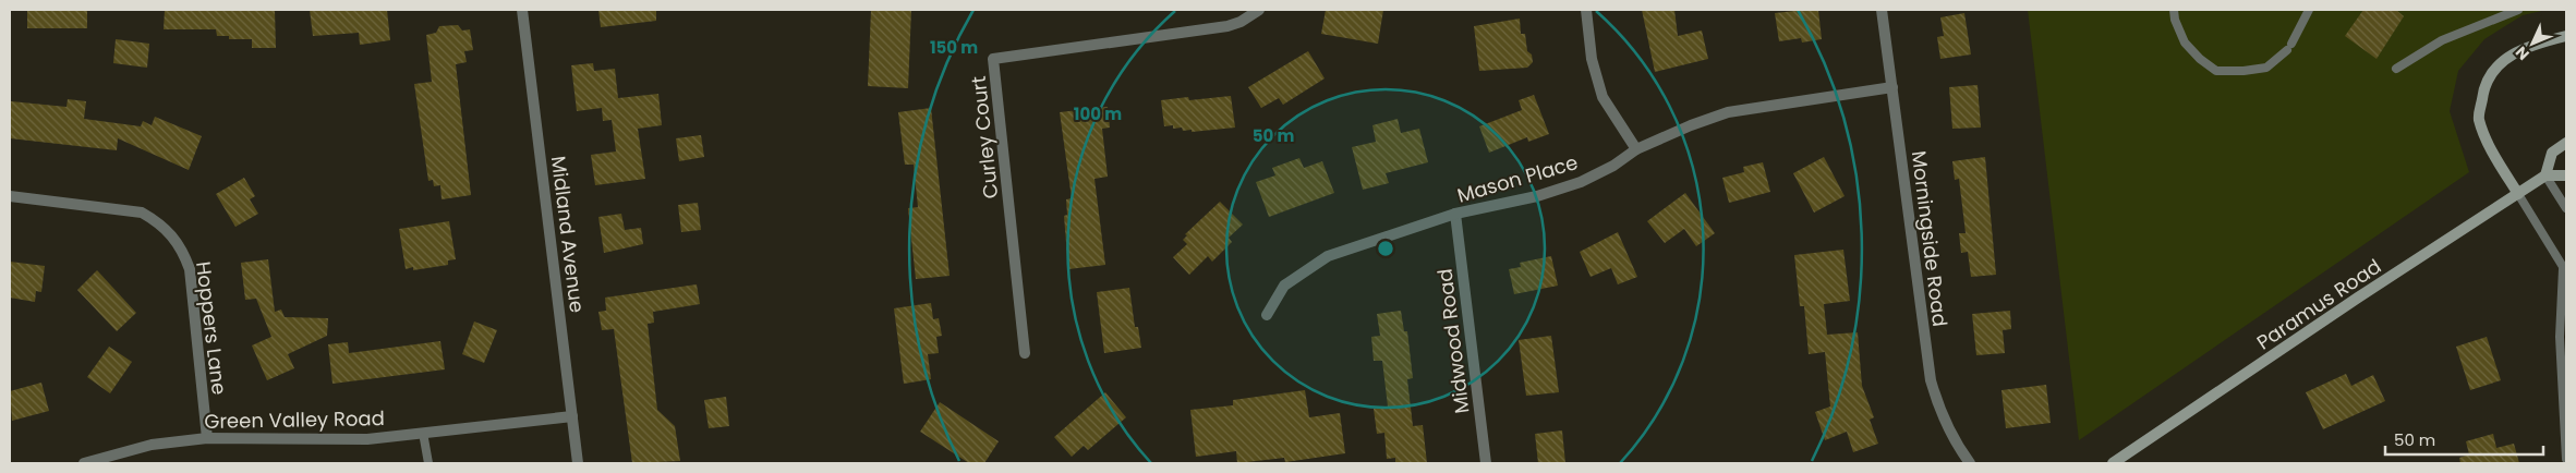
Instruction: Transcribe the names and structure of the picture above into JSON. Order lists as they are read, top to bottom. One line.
{"streets":{"main road":["Paramus Road"],"street":["Curley Court","Mason Place","Midland Avenue","Morningside Road","Hoppers Lane","Midwood Road","Green Valley Road"]},"crossings":[["Mason Place","Morningside Road"],["Mason Place","Midwood Road"],["Midland Avenue","Green Valley Road"],["Hoppers Lane","Green Valley Road"]],"scale_bar":"50 m","north":"bottom left","rings":["150 m","100 m","50 m"]}
